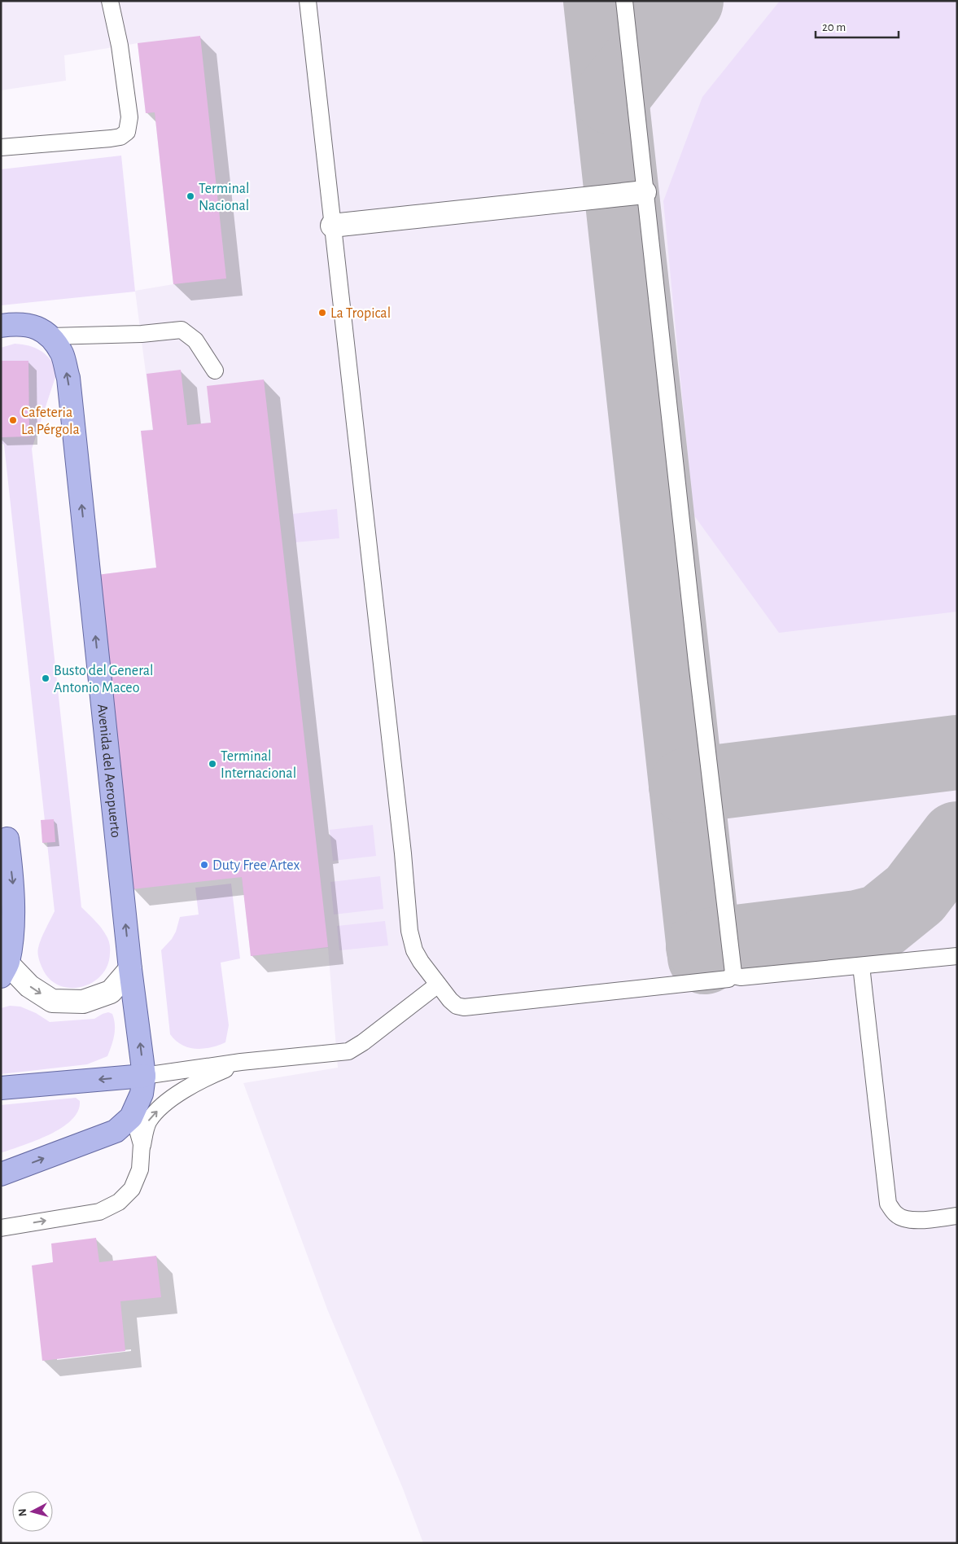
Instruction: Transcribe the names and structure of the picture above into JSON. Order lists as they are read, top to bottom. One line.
{"streets":{"main road":["Avenida del Aeropuerto"]},"one_way":["Avenida del Aeropuerto"],"places":["Terminal Nacional","La Tropical","Cafeteria La Pérgola","Busto del General Antonio Maceo","Terminal Internacional","Duty Free Artex"],"scale_bar":"20 m","north":"left"}
